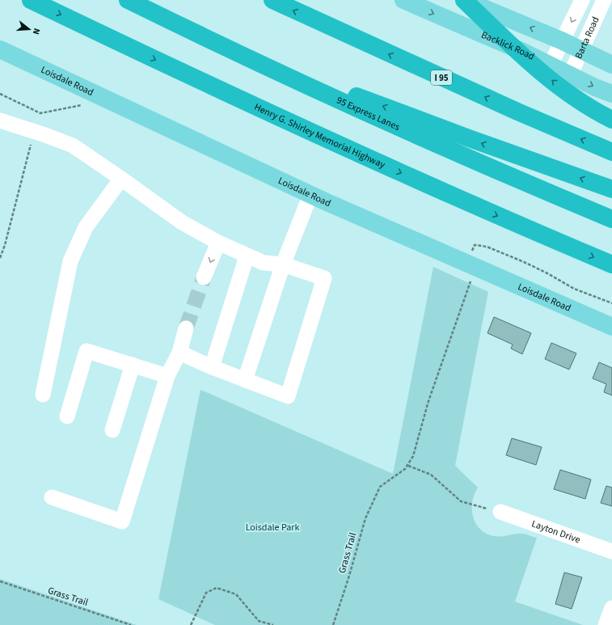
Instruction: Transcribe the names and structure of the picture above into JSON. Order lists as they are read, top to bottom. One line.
{"streets":{"highway":["I 95","95 Express Lanes","Henry G. Shirley Memorial Highway"],"main road":["Backlick Road","Loisdale Road"],"street":["Barta Road","Layton Drive"],"path":["Grass Trail"]},"crossings":[["Barta Road","Backlick Road"]],"parks":["Loisdale Park"],"north":"right"}
